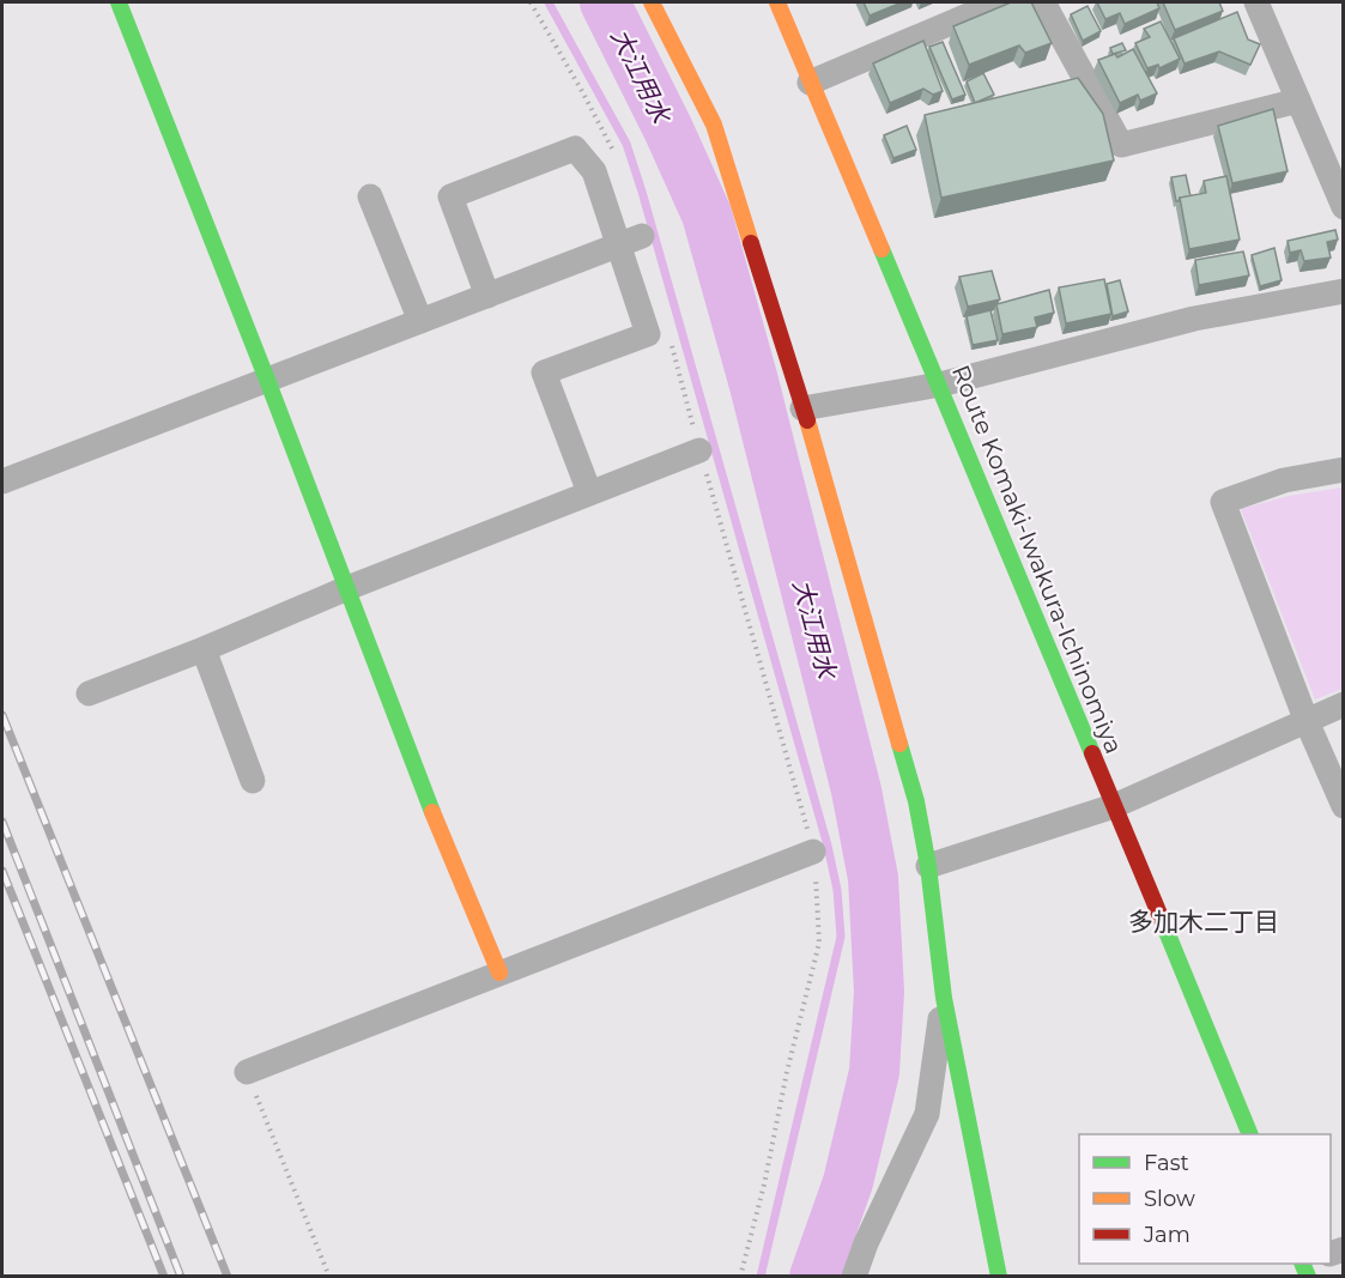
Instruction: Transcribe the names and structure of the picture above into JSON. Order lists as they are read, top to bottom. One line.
{"streets":{"street":["Route Komaki-Iwakura-Ichinomiya"]},"districts":["多加木二丁目"],"water":["大江用水"],"legend":["Fast","Slow","Jam"]}
